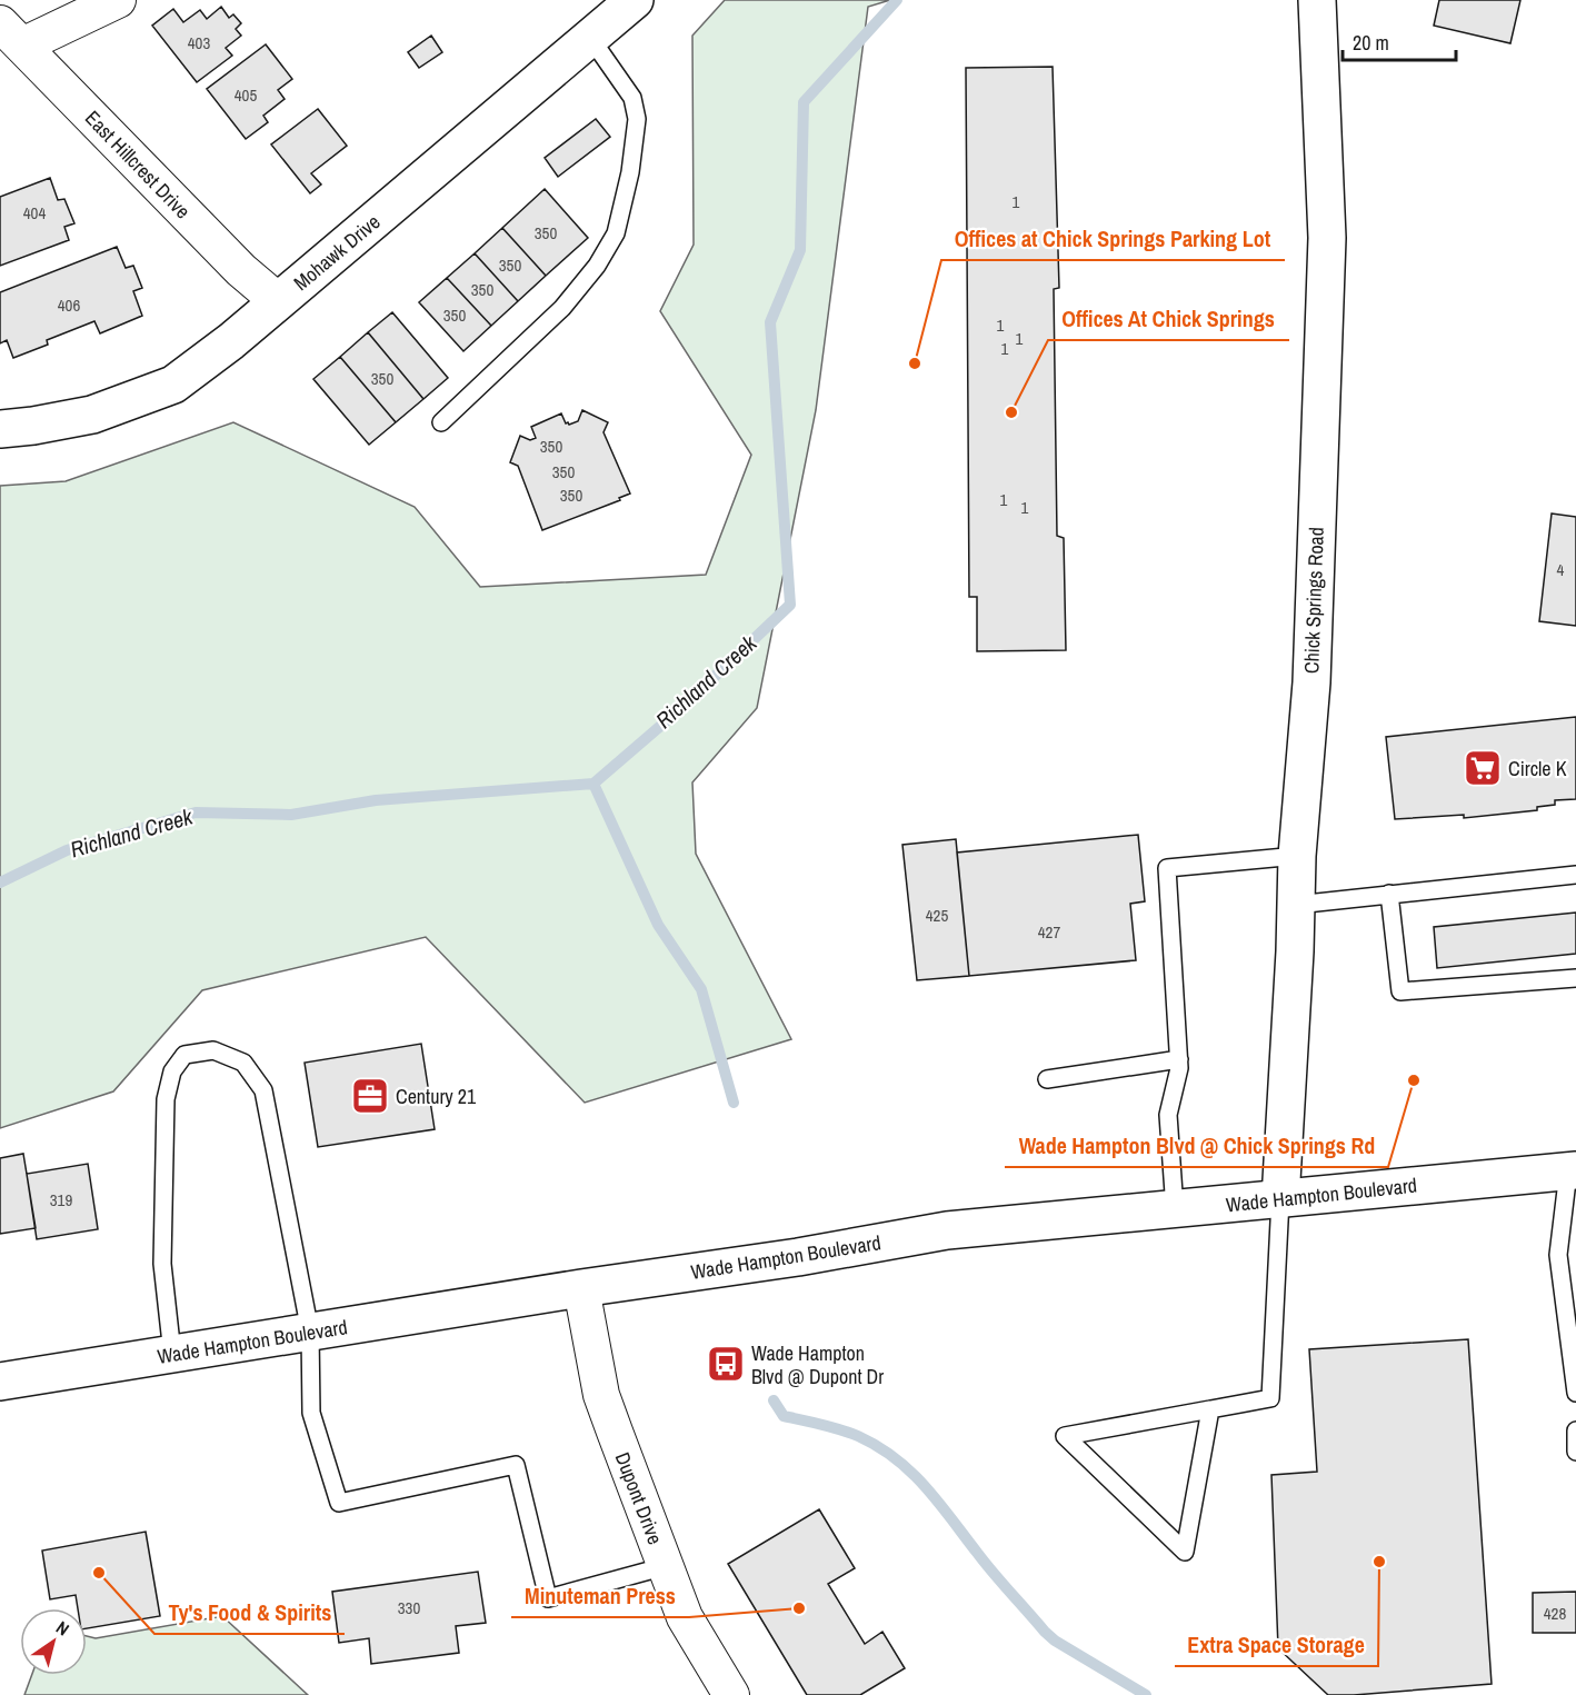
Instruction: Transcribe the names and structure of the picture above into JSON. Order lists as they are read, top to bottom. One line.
{"streets":{"street":["East Hillcrest Drive","Mohawk Drive","Chick Springs Road","Wade Hampton Boulevard","Dupont Drive"]},"crossings":[["East Hillcrest Drive","Mohawk Drive"],["Chick Springs Road","Wade Hampton Boulevard"],["Wade Hampton Boulevard","Dupont Drive"]],"water":["Richland Creek"],"places":{"other":["Offices at Chick Springs Parking Lot","Offices At Chick Springs","Wade Hampton Blvd @ Chick Springs Rd","Extra Space Storage","Ty's Food & Spirits","Minuteman Press"],"supermarket":["Circle K"],"office":["Century 21"],"bus stop":["Wade Hampton Blvd @ Dupont Dr"]},"house_numbers":["403","405","1","404","350","350","350","406","350","1","1","1","350","350","350","350","1","1","4","425","427","319","330","428"],"scale_bar":"20 m","north":"top right"}
